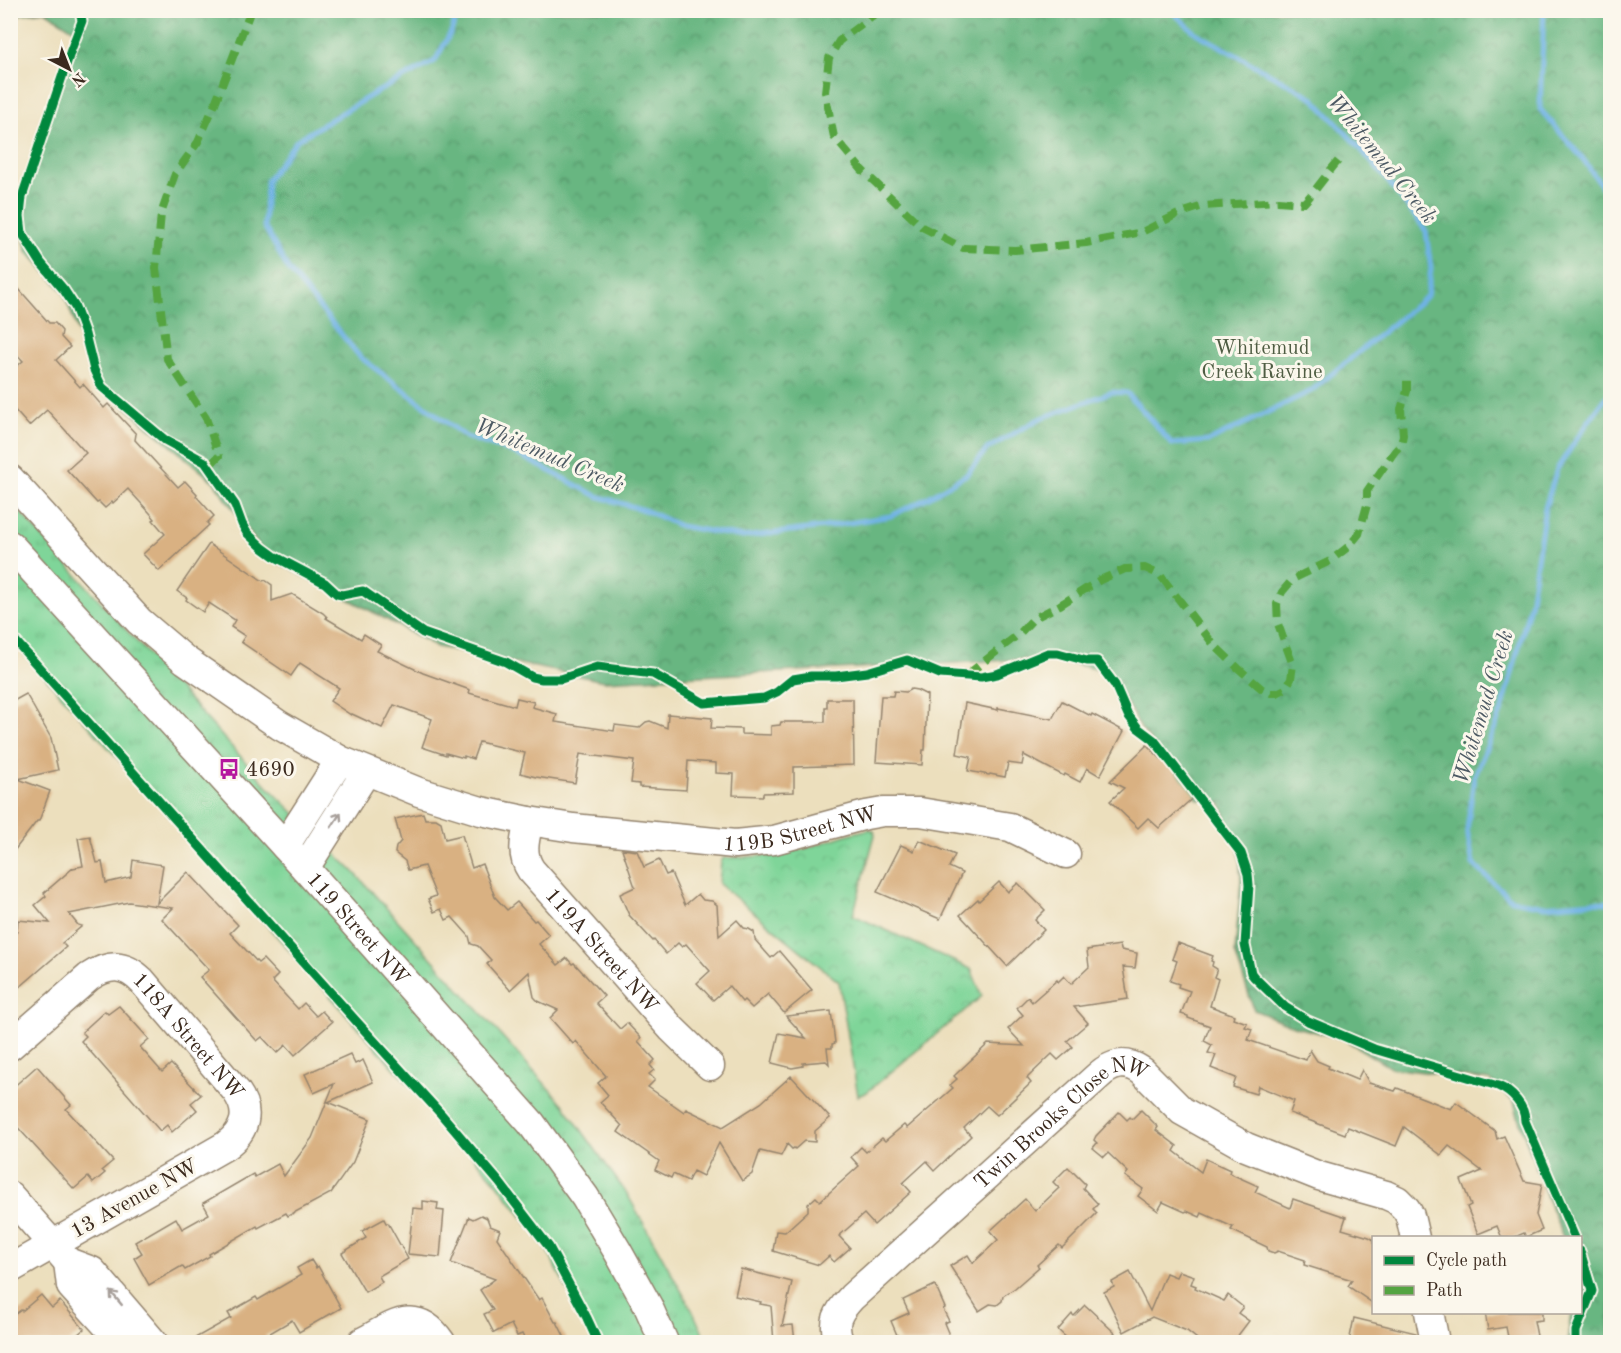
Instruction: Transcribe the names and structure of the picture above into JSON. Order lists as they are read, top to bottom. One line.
{"streets":{"street":["119B Street NW","119 Street NW","119A Street NW","118A Street NW","Twin Brooks Close NW","13 Avenue NW"]},"crossings":[["119B Street NW","119A Street NW"],["118A Street NW","13 Avenue NW"]],"water":["Whitemud Creek"],"parks":["Whitemud Creek Ravine"],"places":{"bus stop":["4690"]},"legend":["Cycle path","Path"],"north":"bottom right"}
